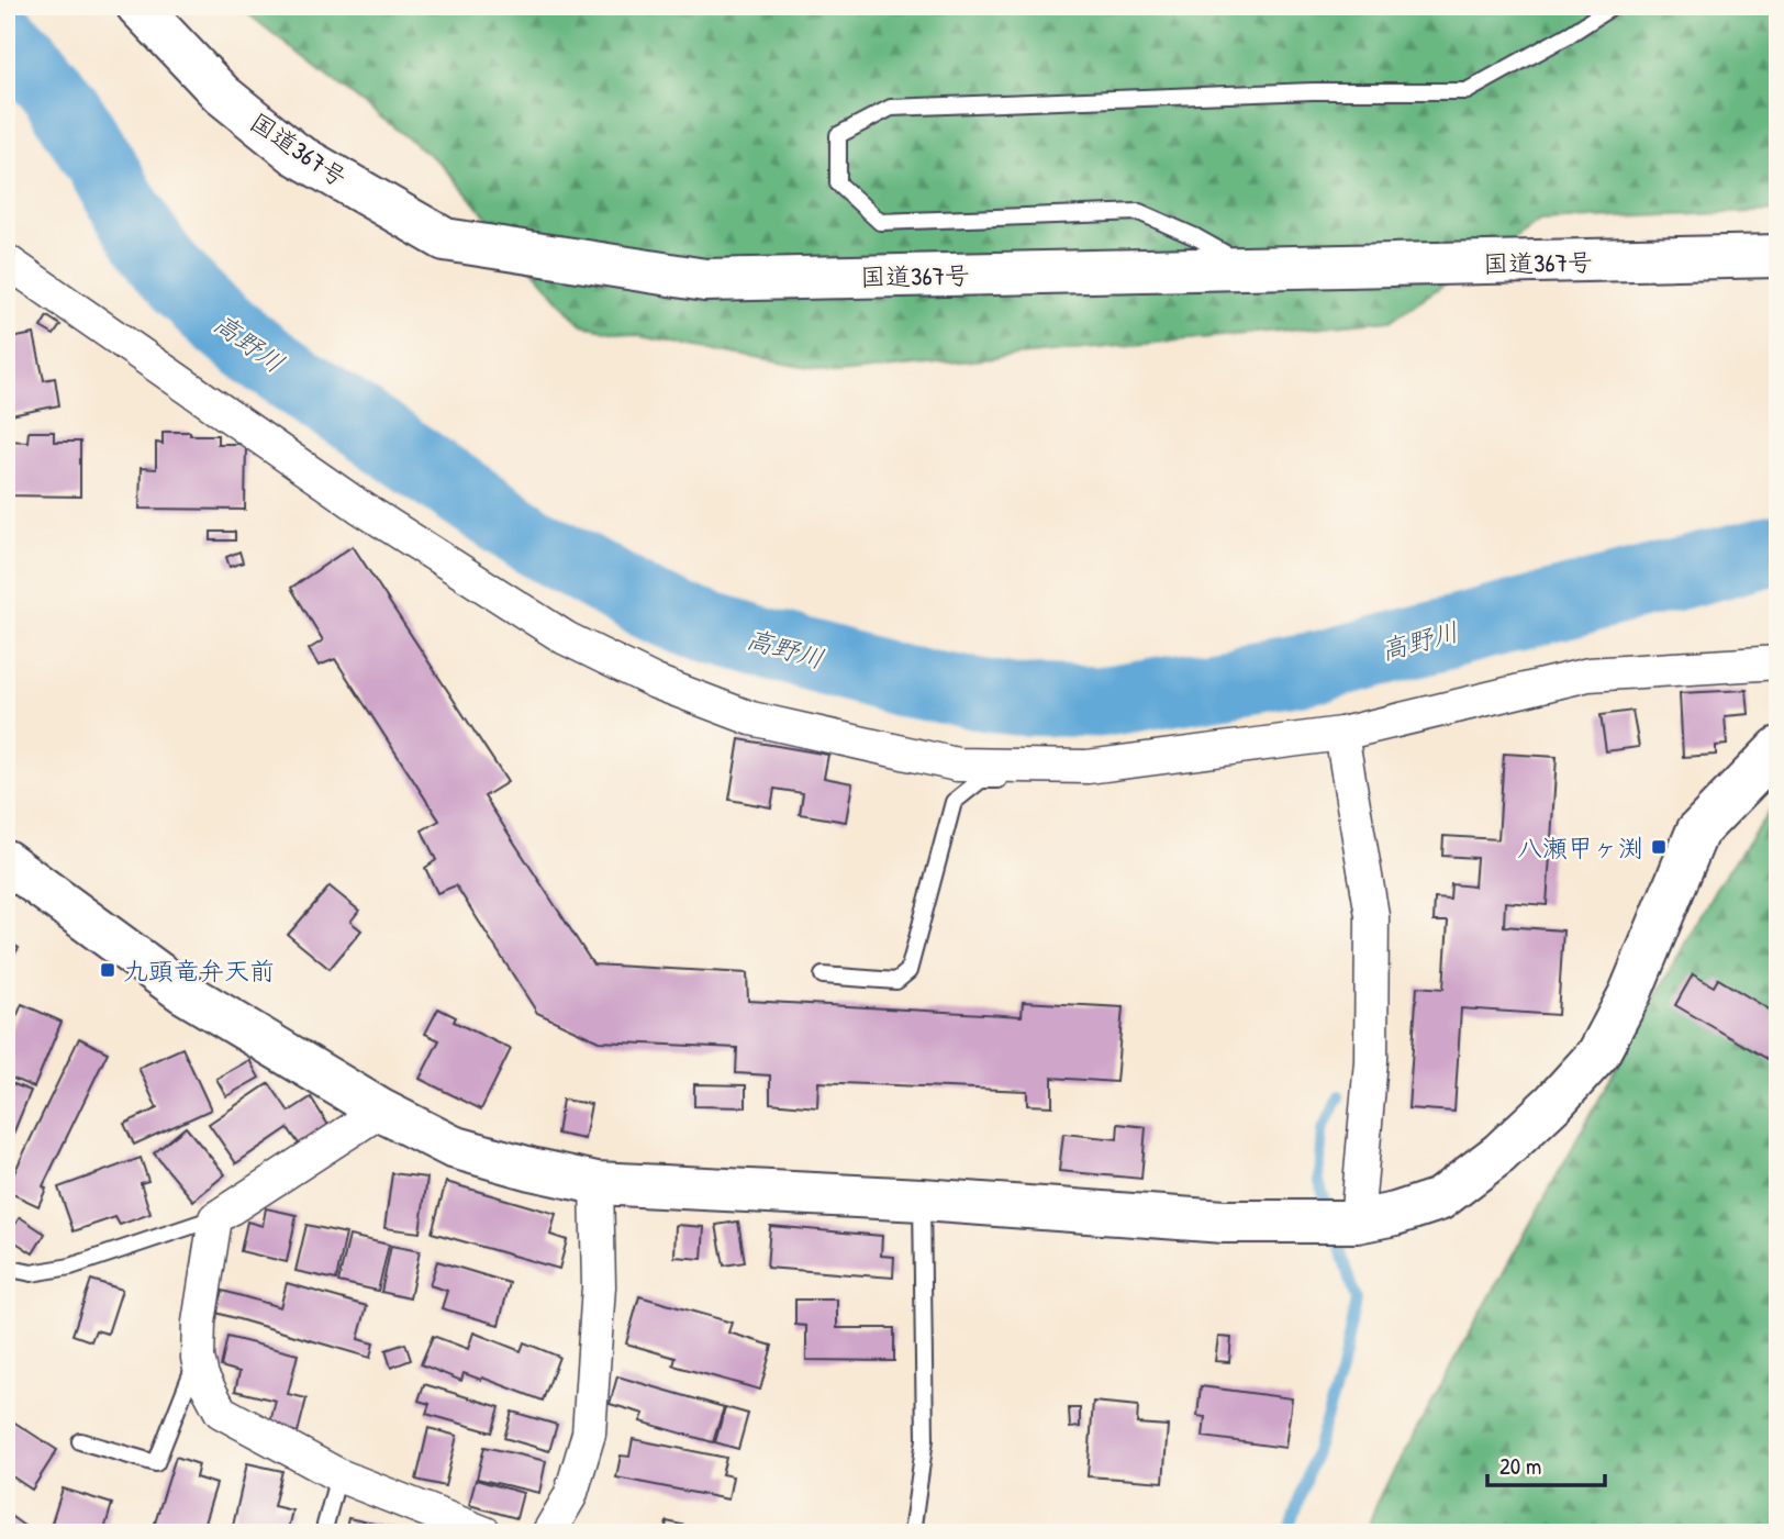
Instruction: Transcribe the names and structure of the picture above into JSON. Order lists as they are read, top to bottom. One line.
{"streets":{"main road":["国道367号"]},"water":["高野川"],"places":{"transit":["八瀬甲ヶ渕","九頭竜弁天前"]},"scale_bar":"20 m"}
